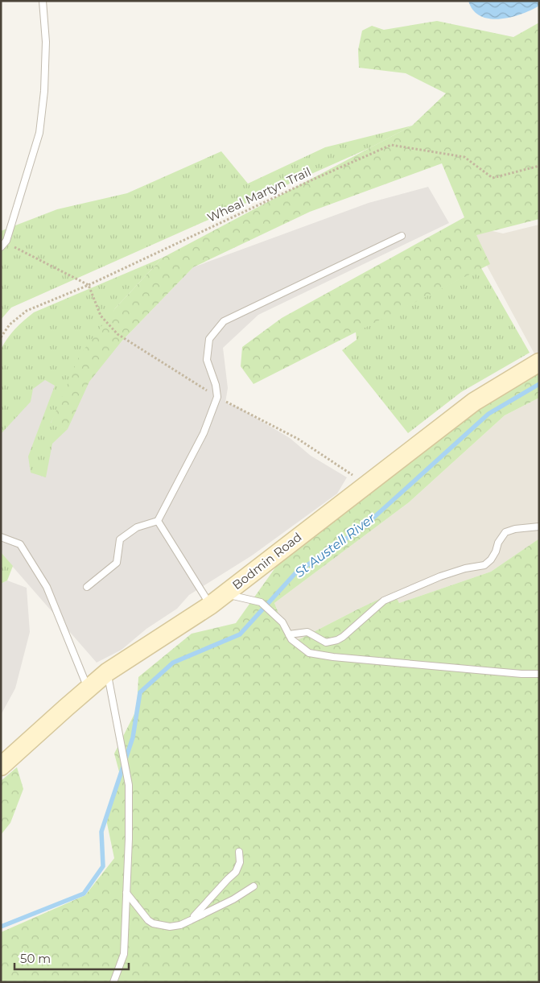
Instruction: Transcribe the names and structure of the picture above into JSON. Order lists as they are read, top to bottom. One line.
{"streets":{"main road":["Bodmin Road"],"path":["Wheal Martyn Trail"]},"water":["St Austell River"],"scale_bar":"50 m"}
